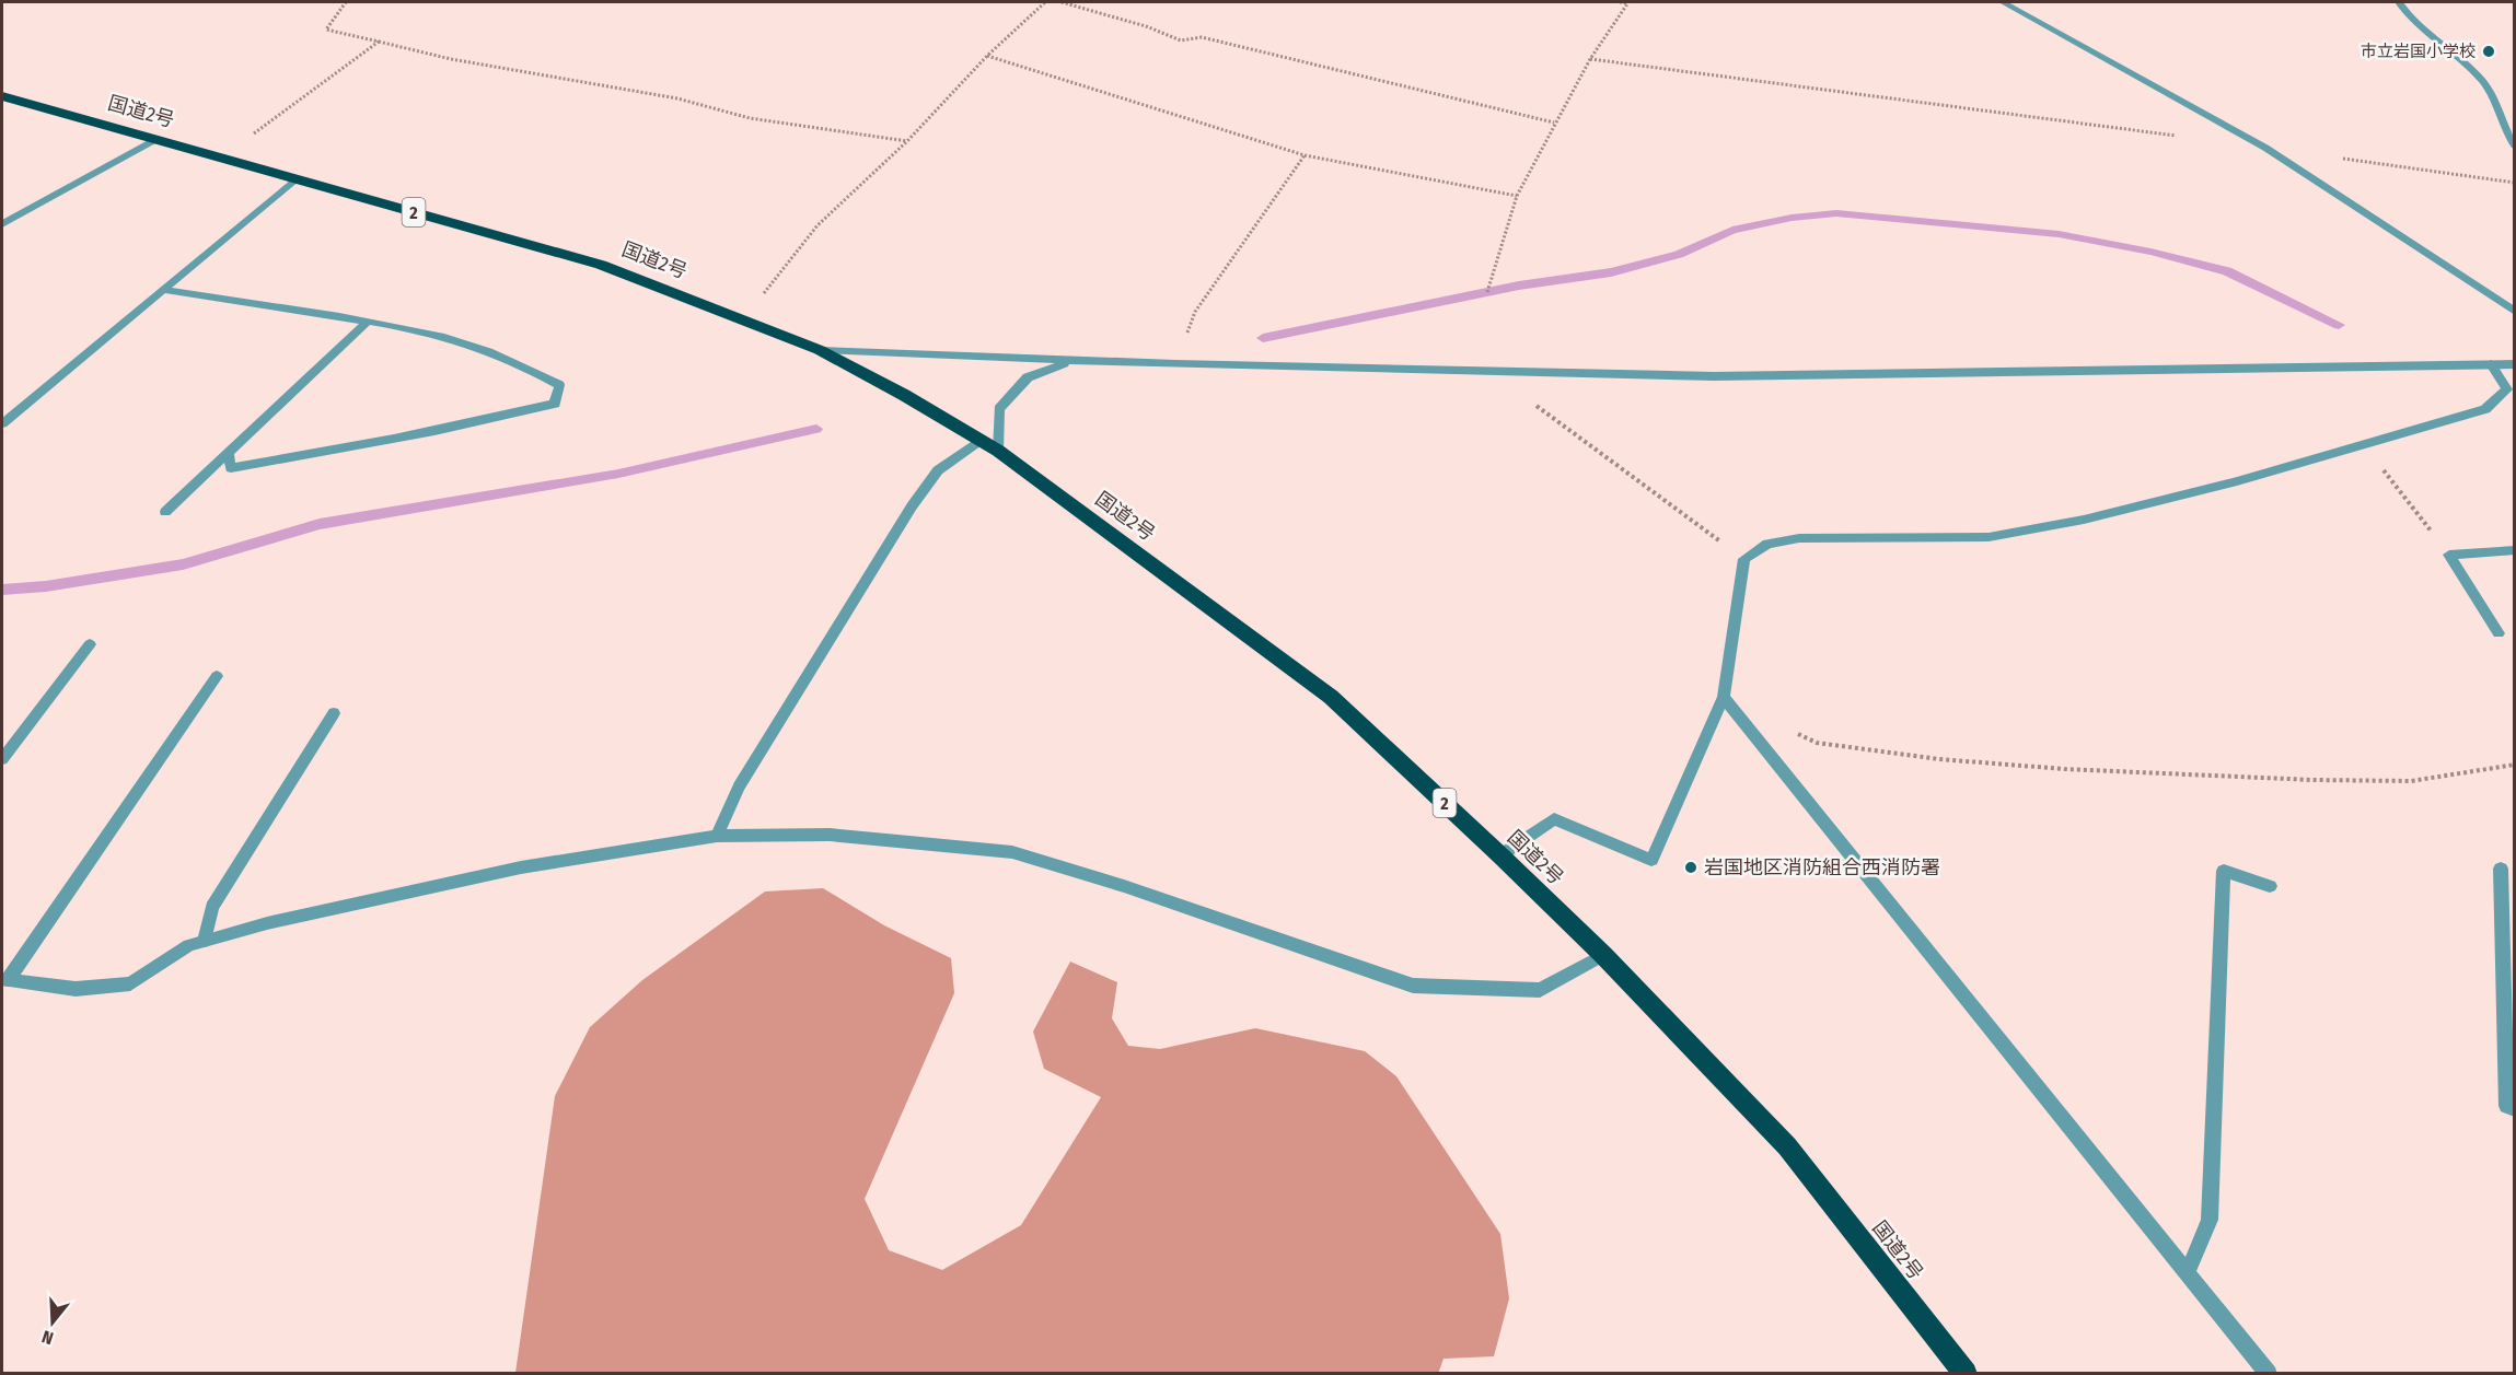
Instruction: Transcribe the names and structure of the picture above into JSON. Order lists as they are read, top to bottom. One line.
{"streets":{"highway":["国道2号","2"]},"places":["市立岩国小学校","岩国地区消防組合西消防署"],"north":"bottom"}
